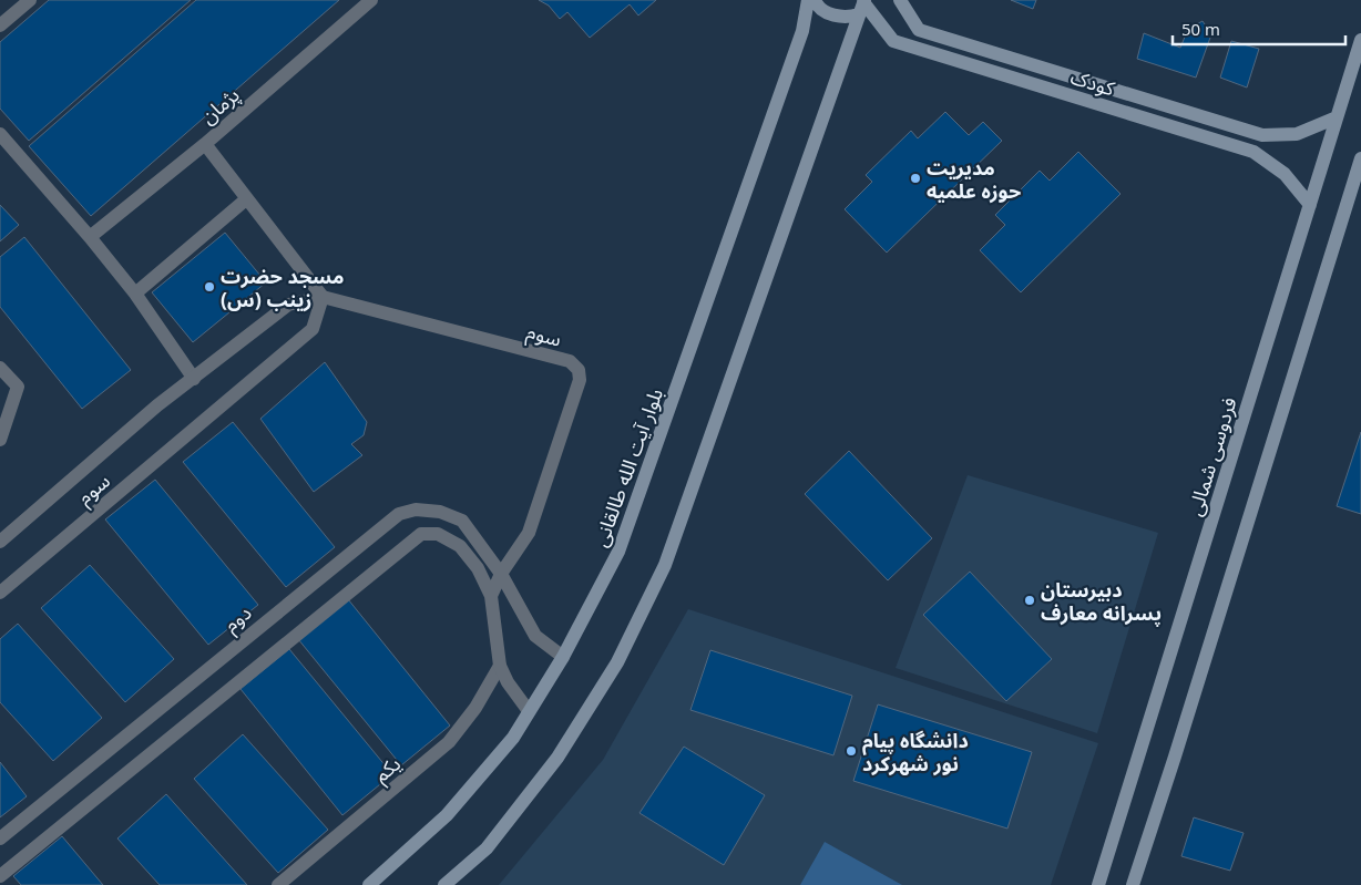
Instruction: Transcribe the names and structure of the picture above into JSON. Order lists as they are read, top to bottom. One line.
{"streets":{"main road":["کودک","فردوسی شمالی","بلوار آیت الله طالقانی"],"street":["پژمان","سوم","دوم","یکم"]},"crossings":[["کودک","فردوسی شمالی"],["سوم","دوم"],["بلوار آیت الله طالقانی","دوم"]],"places":["مدیریت حوزه علمیه","مسجد حضرت زینب (س)","دبیرستان پسرانه معارف","دانشگاه پیام نور شهرکرد"],"scale_bar":"50 m"}
